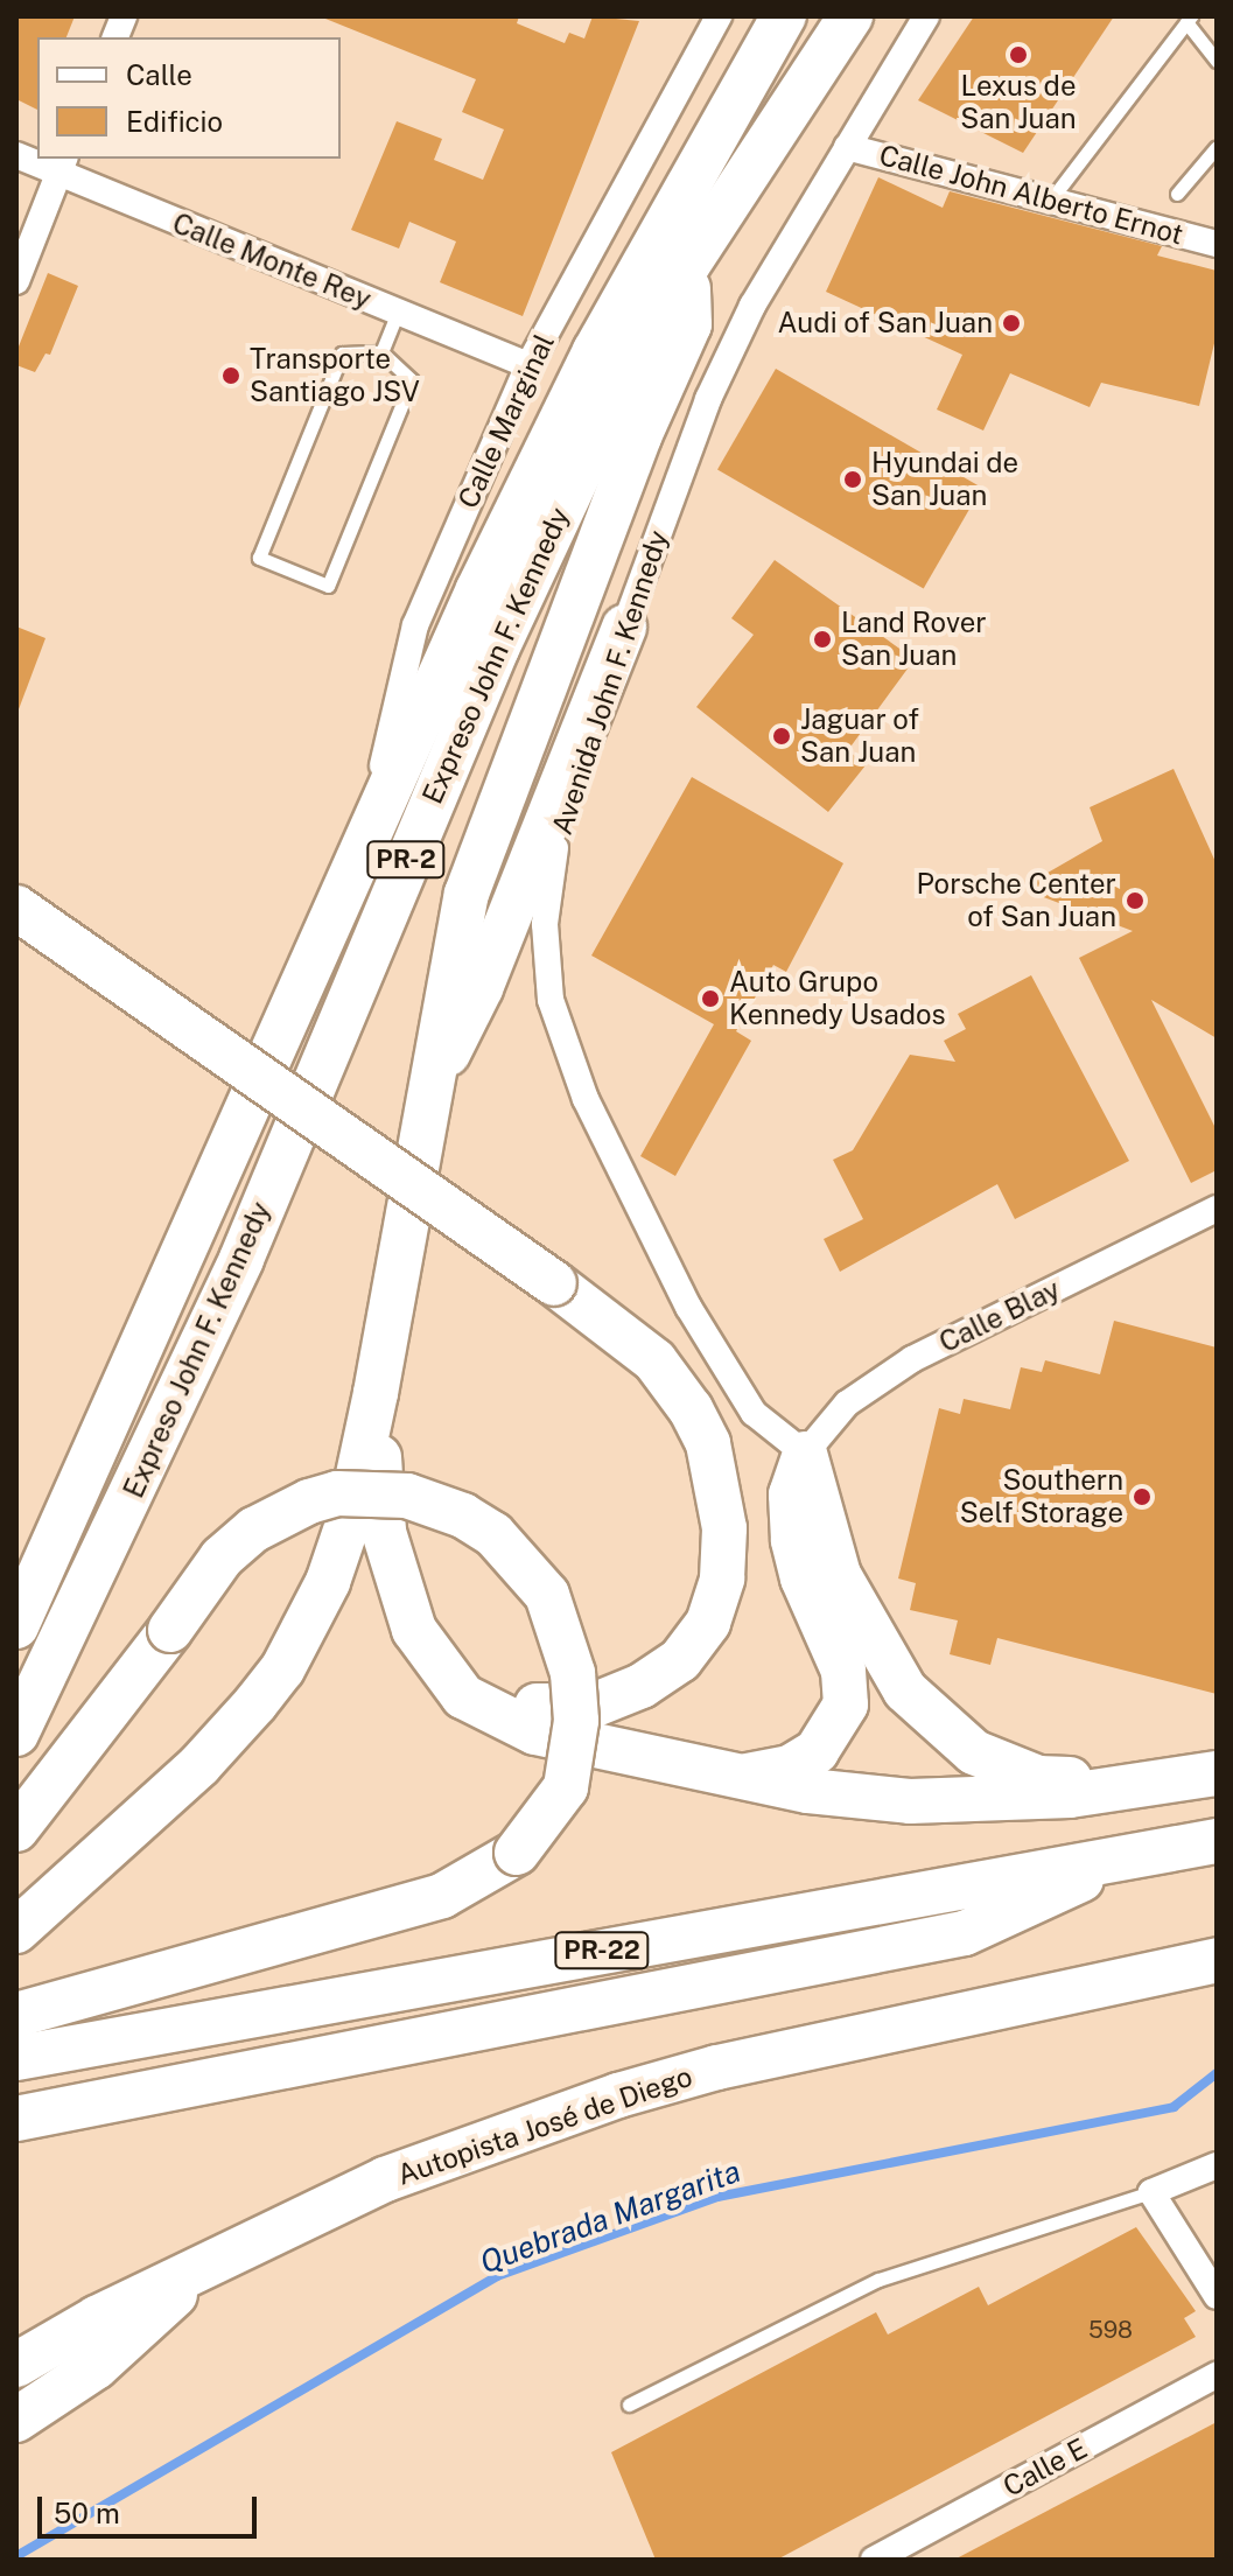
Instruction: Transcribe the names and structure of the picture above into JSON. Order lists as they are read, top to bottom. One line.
{"streets":{"highway":["Expreso John F. Kennedy","PR-2","PR-22","Autopista José de Diego"],"street":["Calle John Alberto Ernot","Calle Monte Rey","Calle Marginal","Avenida John F. Kennedy","Calle Blay","Calle E"]},"crossings":[["Calle John Alberto Ernot","Avenida John F. Kennedy"],["Calle Monte Rey","Calle Marginal"],["Calle Marginal","Expreso John F. Kennedy"],["Avenida John F. Kennedy","Calle Blay"]],"water":["Quebrada Margarita"],"places":["Lexus de San Juan","Audi of San Juan","Transporte Santiago JSV","Hyundai de San Juan","Land Rover San Juan","Jaguar of San Juan","Porsche Center of San Juan","Auto Grupo Kennedy Usados","Southern Self Storage"],"house_numbers":["598"],"legend":["Calle","Edificio"],"scale_bar":"50 m"}
